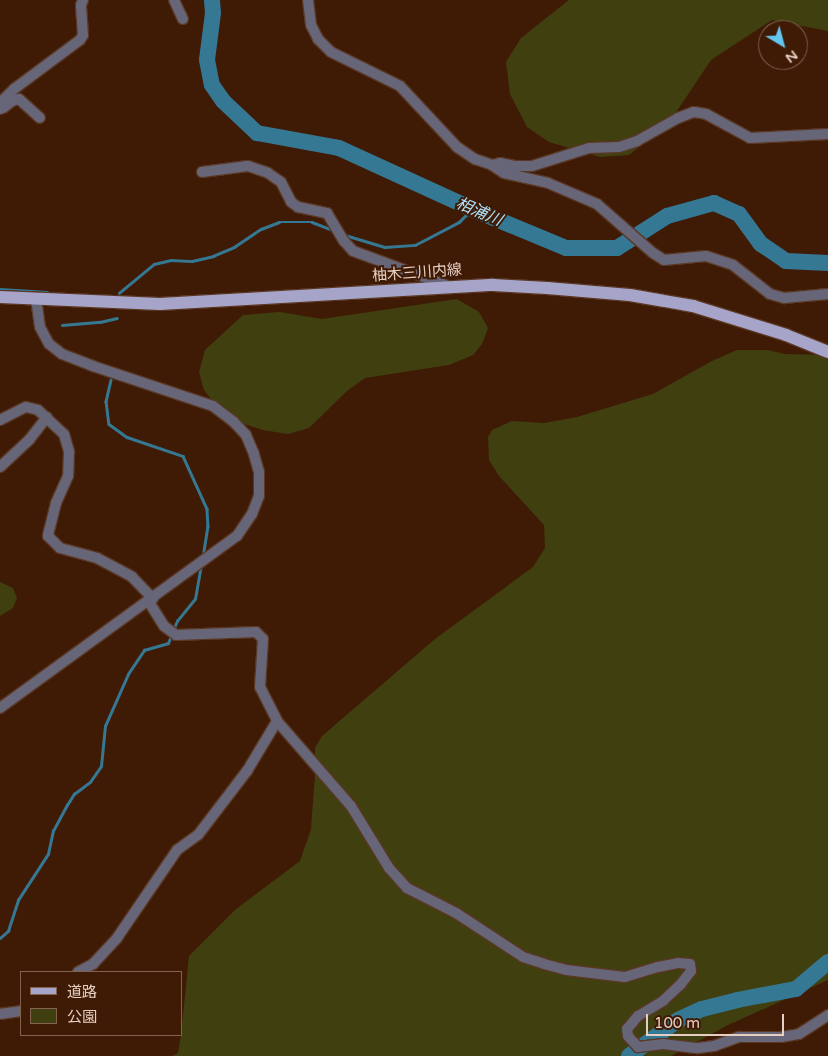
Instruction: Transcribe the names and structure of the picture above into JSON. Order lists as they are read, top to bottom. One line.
{"streets":{"main road":["柚木三川内線"]},"water":["相浦川"],"legend":["道路","公園"],"scale_bar":"100 m","north":"bottom right"}
